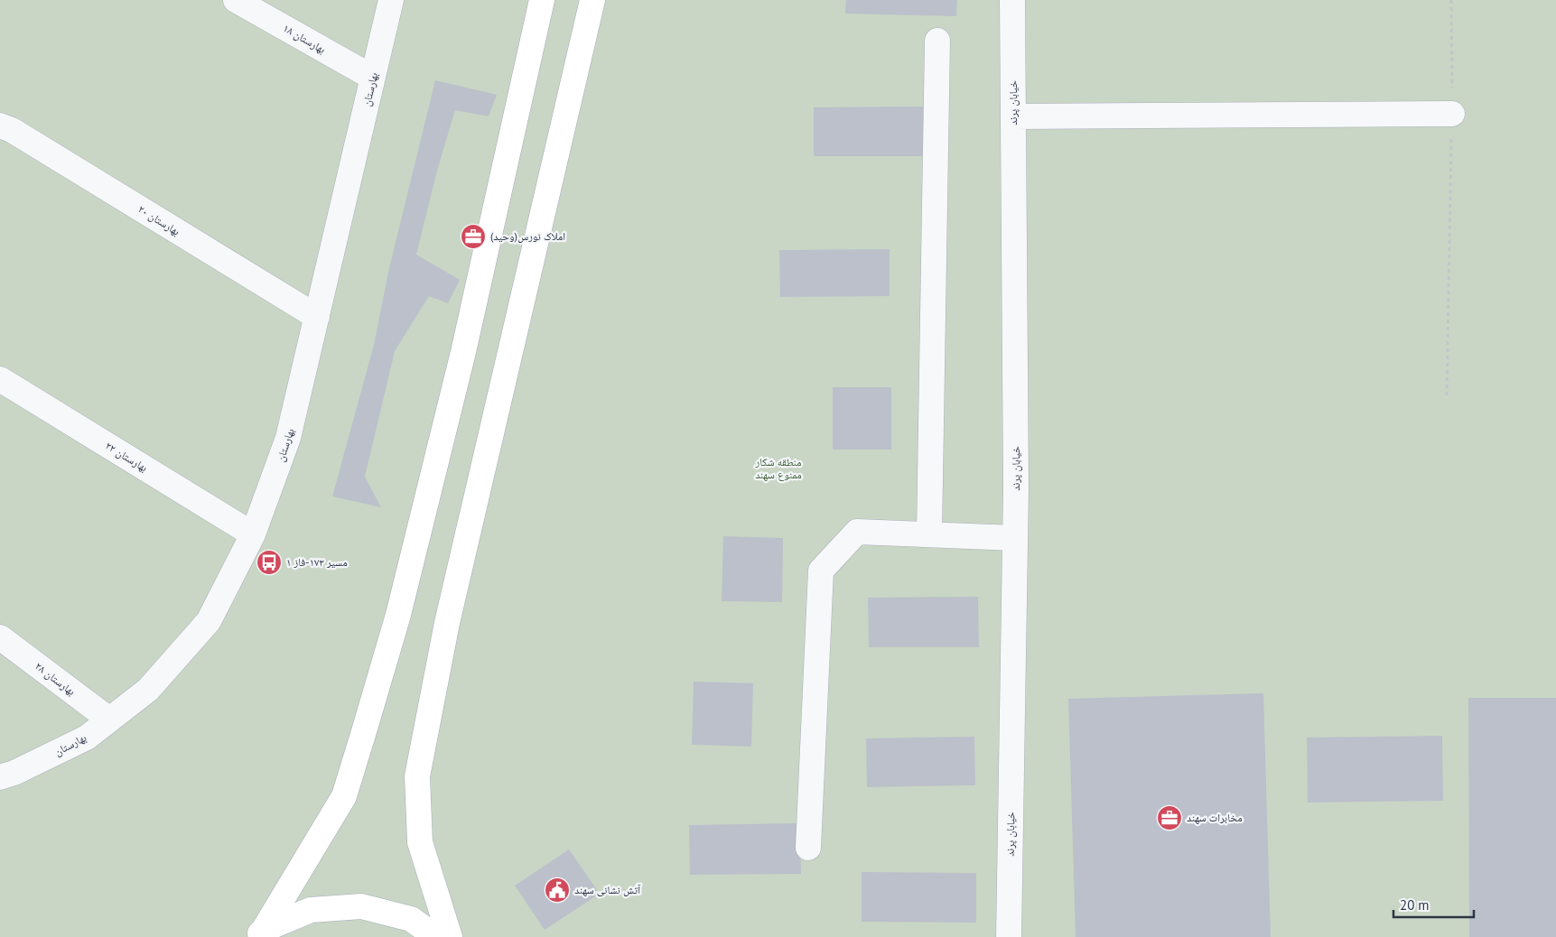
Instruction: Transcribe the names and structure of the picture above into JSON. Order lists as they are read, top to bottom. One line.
{"streets":{"street":["بهارستان ۱۸","بهارستان","خیابان پرند","بهارستان ۲۰","بهارستان ۲۲","بهارستان ۲۸"]},"crossings":[["بهارستان ۱۸","بهارستان"],["بهارستان","بهارستان ۲۰"],["بهارستان","بهارستان ۲۲"],["بهارستان","بهارستان ۲۸"]],"parks":["منطقه شکار ممنوع سهند"],"places":{"office":["املاک نورس(وحید)","مخابرات سهند"],"bus stop":["مسیر ۱۷۳-فاز ۱"],"public building":["آتش نشانی سهند"]},"scale_bar":"20 m"}
